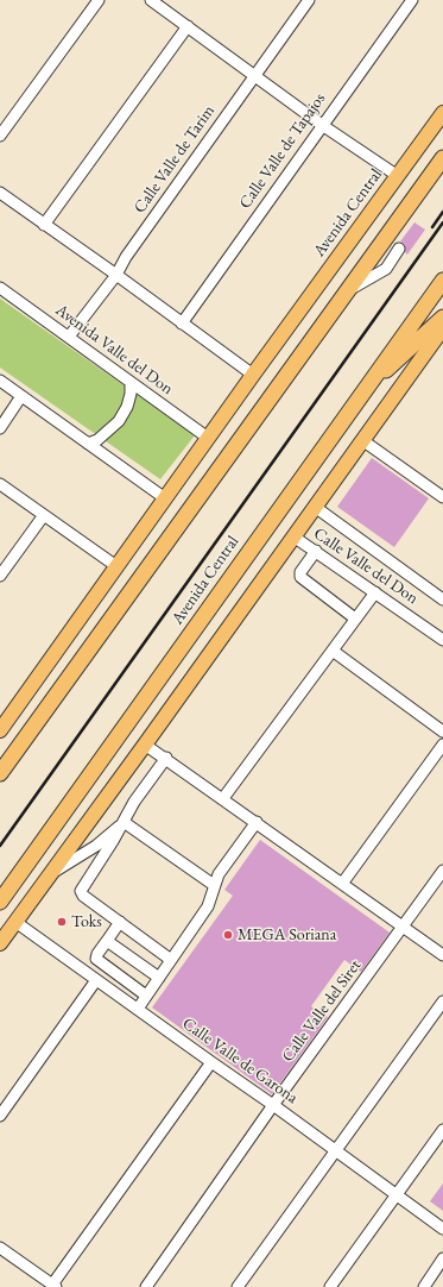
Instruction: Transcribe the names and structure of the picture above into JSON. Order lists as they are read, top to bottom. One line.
{"streets":{"highway":["Avenida Central"],"street":["Calle Valle de Tapajos","Calle Valle de Tarim","Avenida Valle del Don","Calle Valle del Don","Calle Valle del Siret","Calle Valle de Garona"]},"crossings":[["Calle Valle de Tarim","Avenida Valle del Don"],["Avenida Central","Avenida Valle del Don"],["Calle Valle del Siret","Calle Valle de Garona"]],"places":["Toks","MEGA Soriana"]}
